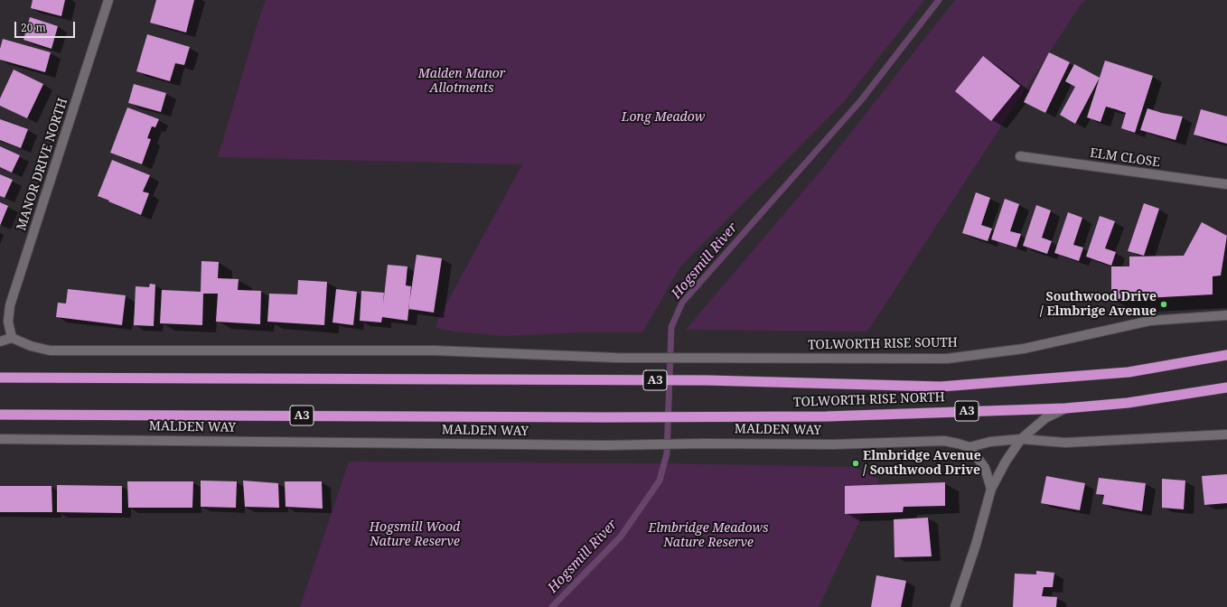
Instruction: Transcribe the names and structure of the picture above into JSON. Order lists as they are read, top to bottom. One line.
{"streets":{"highway":["A3","TOLWORTH RISE NORTH","MALDEN WAY"],"street":["ELM CLOSE","MANOR DRIVE NORTH","TOLWORTH RISE SOUTH"]},"crossings":[["MANOR DRIVE NORTH","TOLWORTH RISE SOUTH"],["TOLWORTH RISE NORTH","MALDEN WAY"]],"water":["Hogsmill River"],"parks":["Malden Manor Allotments","Long Meadow","Hogsmill Wood Nature Reserve","Elmbridge Meadows Nature Reserve"],"places":["Southwood Drive / Elmbrige Avenue","Elmbridge Avenue / Southwood Drive"],"scale_bar":"20 m"}
